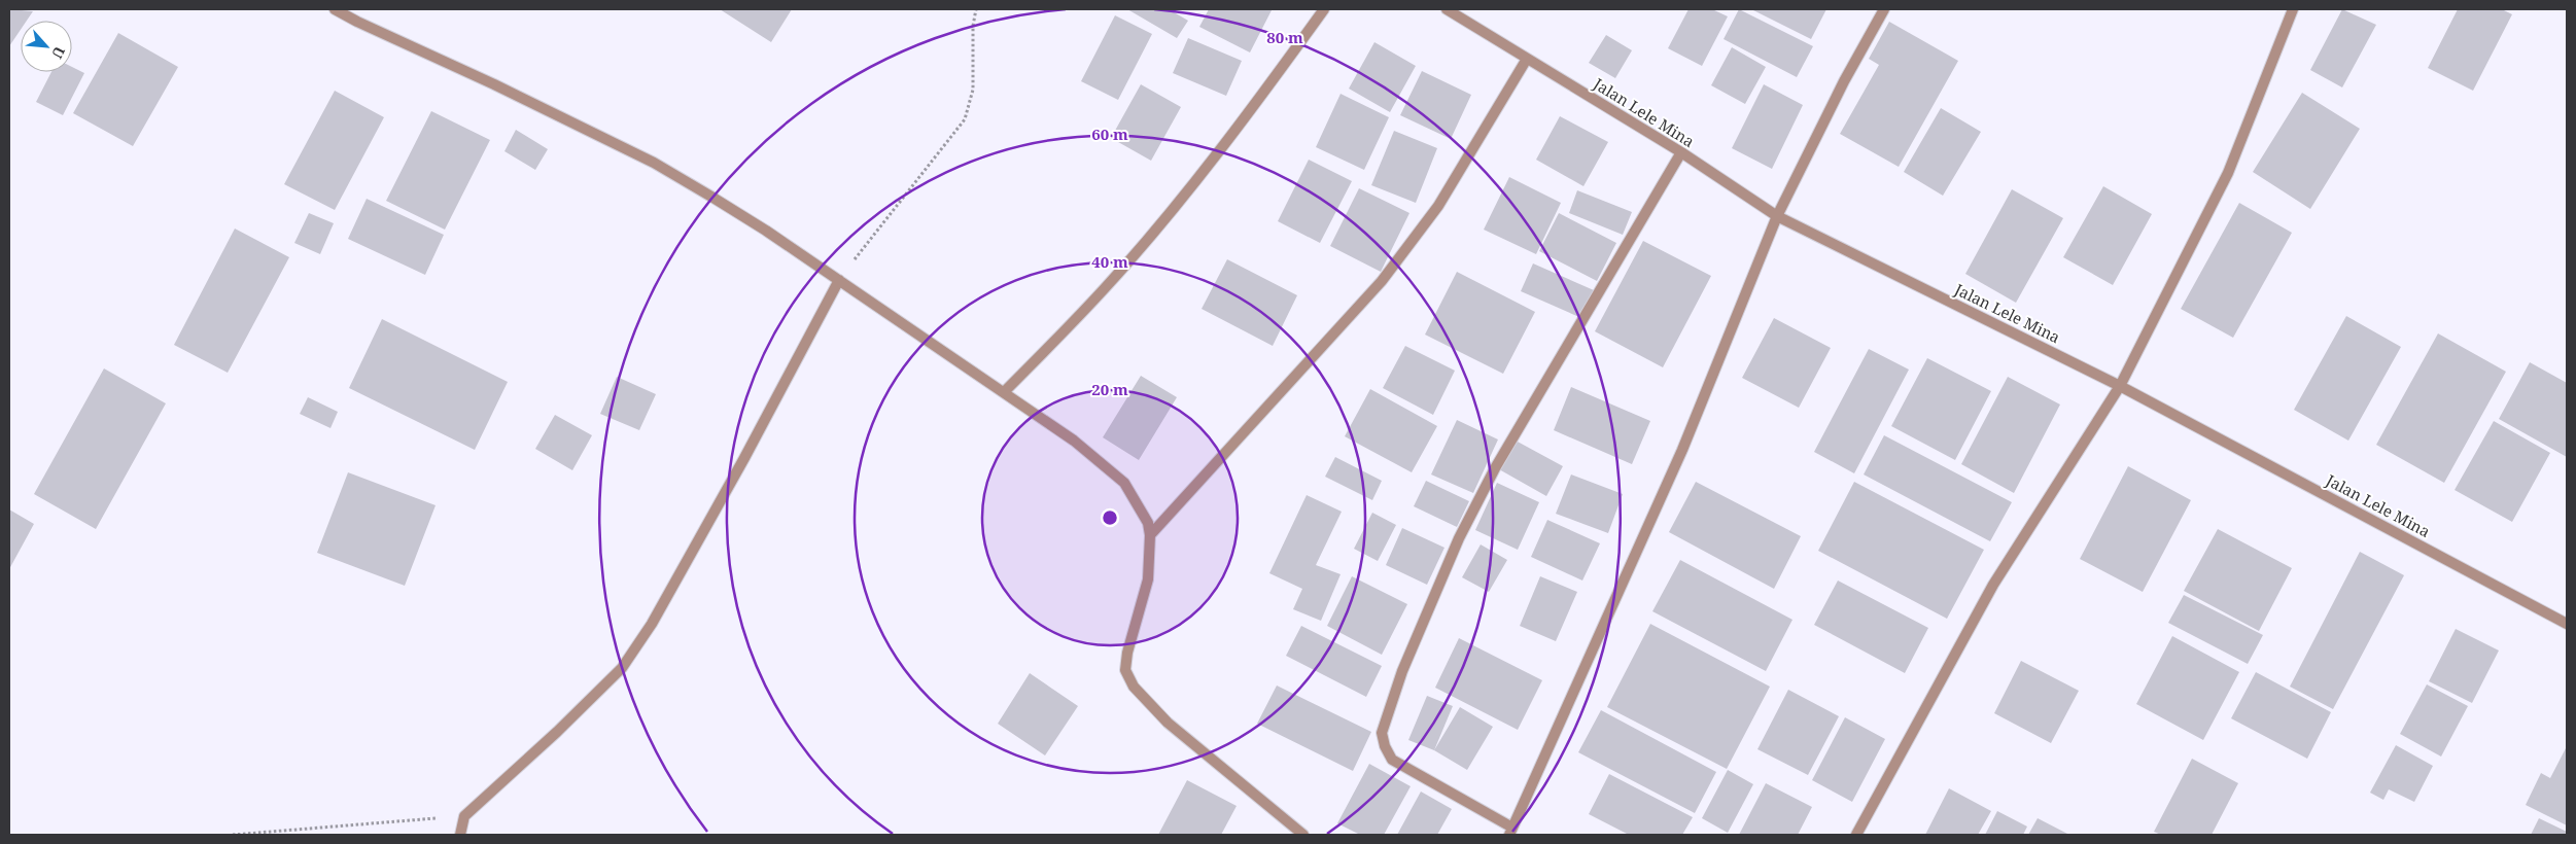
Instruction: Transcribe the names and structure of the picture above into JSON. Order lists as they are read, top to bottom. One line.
{"streets":{"street":["Jalan Lele Mina"]},"north":"bottom right","rings":["80 m","60 m","40 m","20 m"]}
